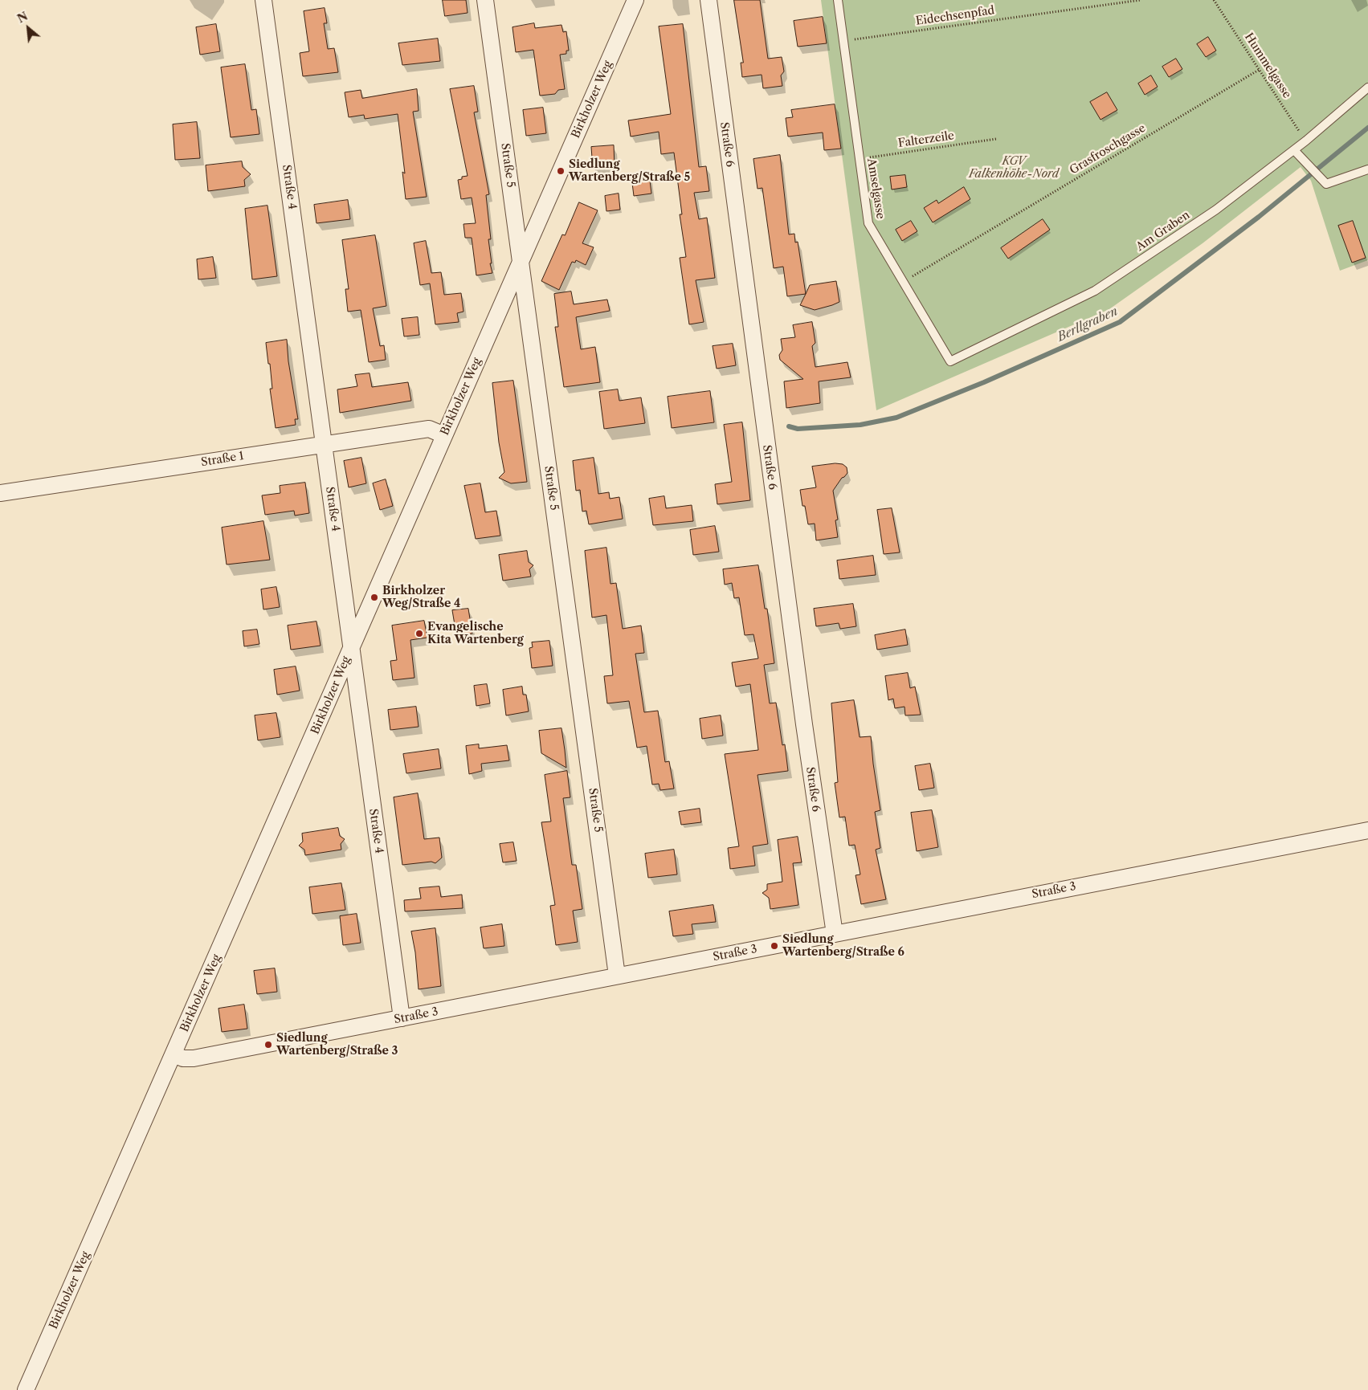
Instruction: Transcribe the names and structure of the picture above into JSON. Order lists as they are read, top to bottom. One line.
{"streets":{"street":["Birkholzer Weg","Straße 6","Straße 5","Straße 4","Straße 1","Straße 3"],"lane":["Amselgasse","Am Graben"],"path":["Eidechsenpfad","Hummelgasse","Falterzeile","Grasfroschgasse"]},"crossings":[["Eidechsenpfad","Amselgasse"],["Hummelgasse","Grasfroschgasse"],["Hummelgasse","Am Graben"],["Birkholzer Weg","Straße 5"],["Birkholzer Weg","Straße 4"],["Birkholzer Weg","Straße 1"],["Birkholzer Weg","Straße 3"],["Falterzeile","Amselgasse"],["Straße 6","Straße 3"],["Grasfroschgasse","Amselgasse"],["Straße 5","Straße 3"],["Straße 4","Straße 1"],["Straße 4","Straße 3"],["Amselgasse","Am Graben"]],"water":["Berllgraben"],"parks":["KGV Falkenhöhe-Nord"],"places":["Siedlung Wartenberg/Straße 5","Birkholzer Weg/Straße 4","Evangelische Kita Wartenberg","Siedlung Wartenberg/Straße 6","Siedlung Wartenberg/Straße 3"],"north":"top left"}
